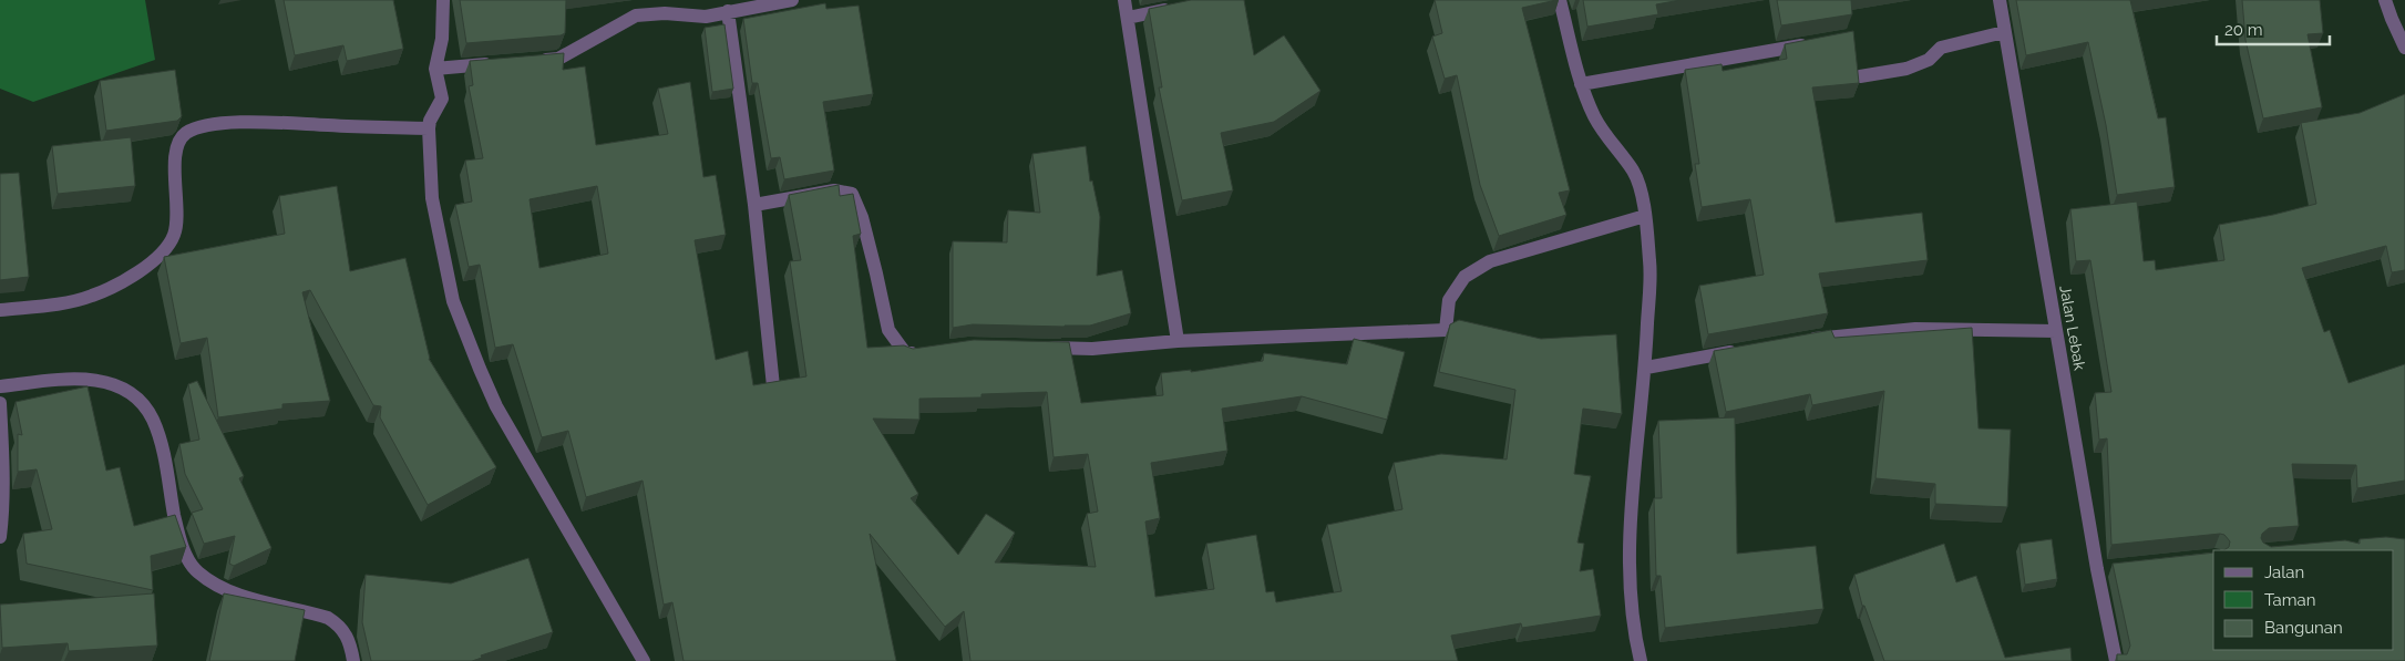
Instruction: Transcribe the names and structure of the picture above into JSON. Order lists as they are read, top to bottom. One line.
{"streets":{"street":["Jalan Lebak"]},"legend":["Jalan","Taman","Bangunan"],"scale_bar":"20 m"}
